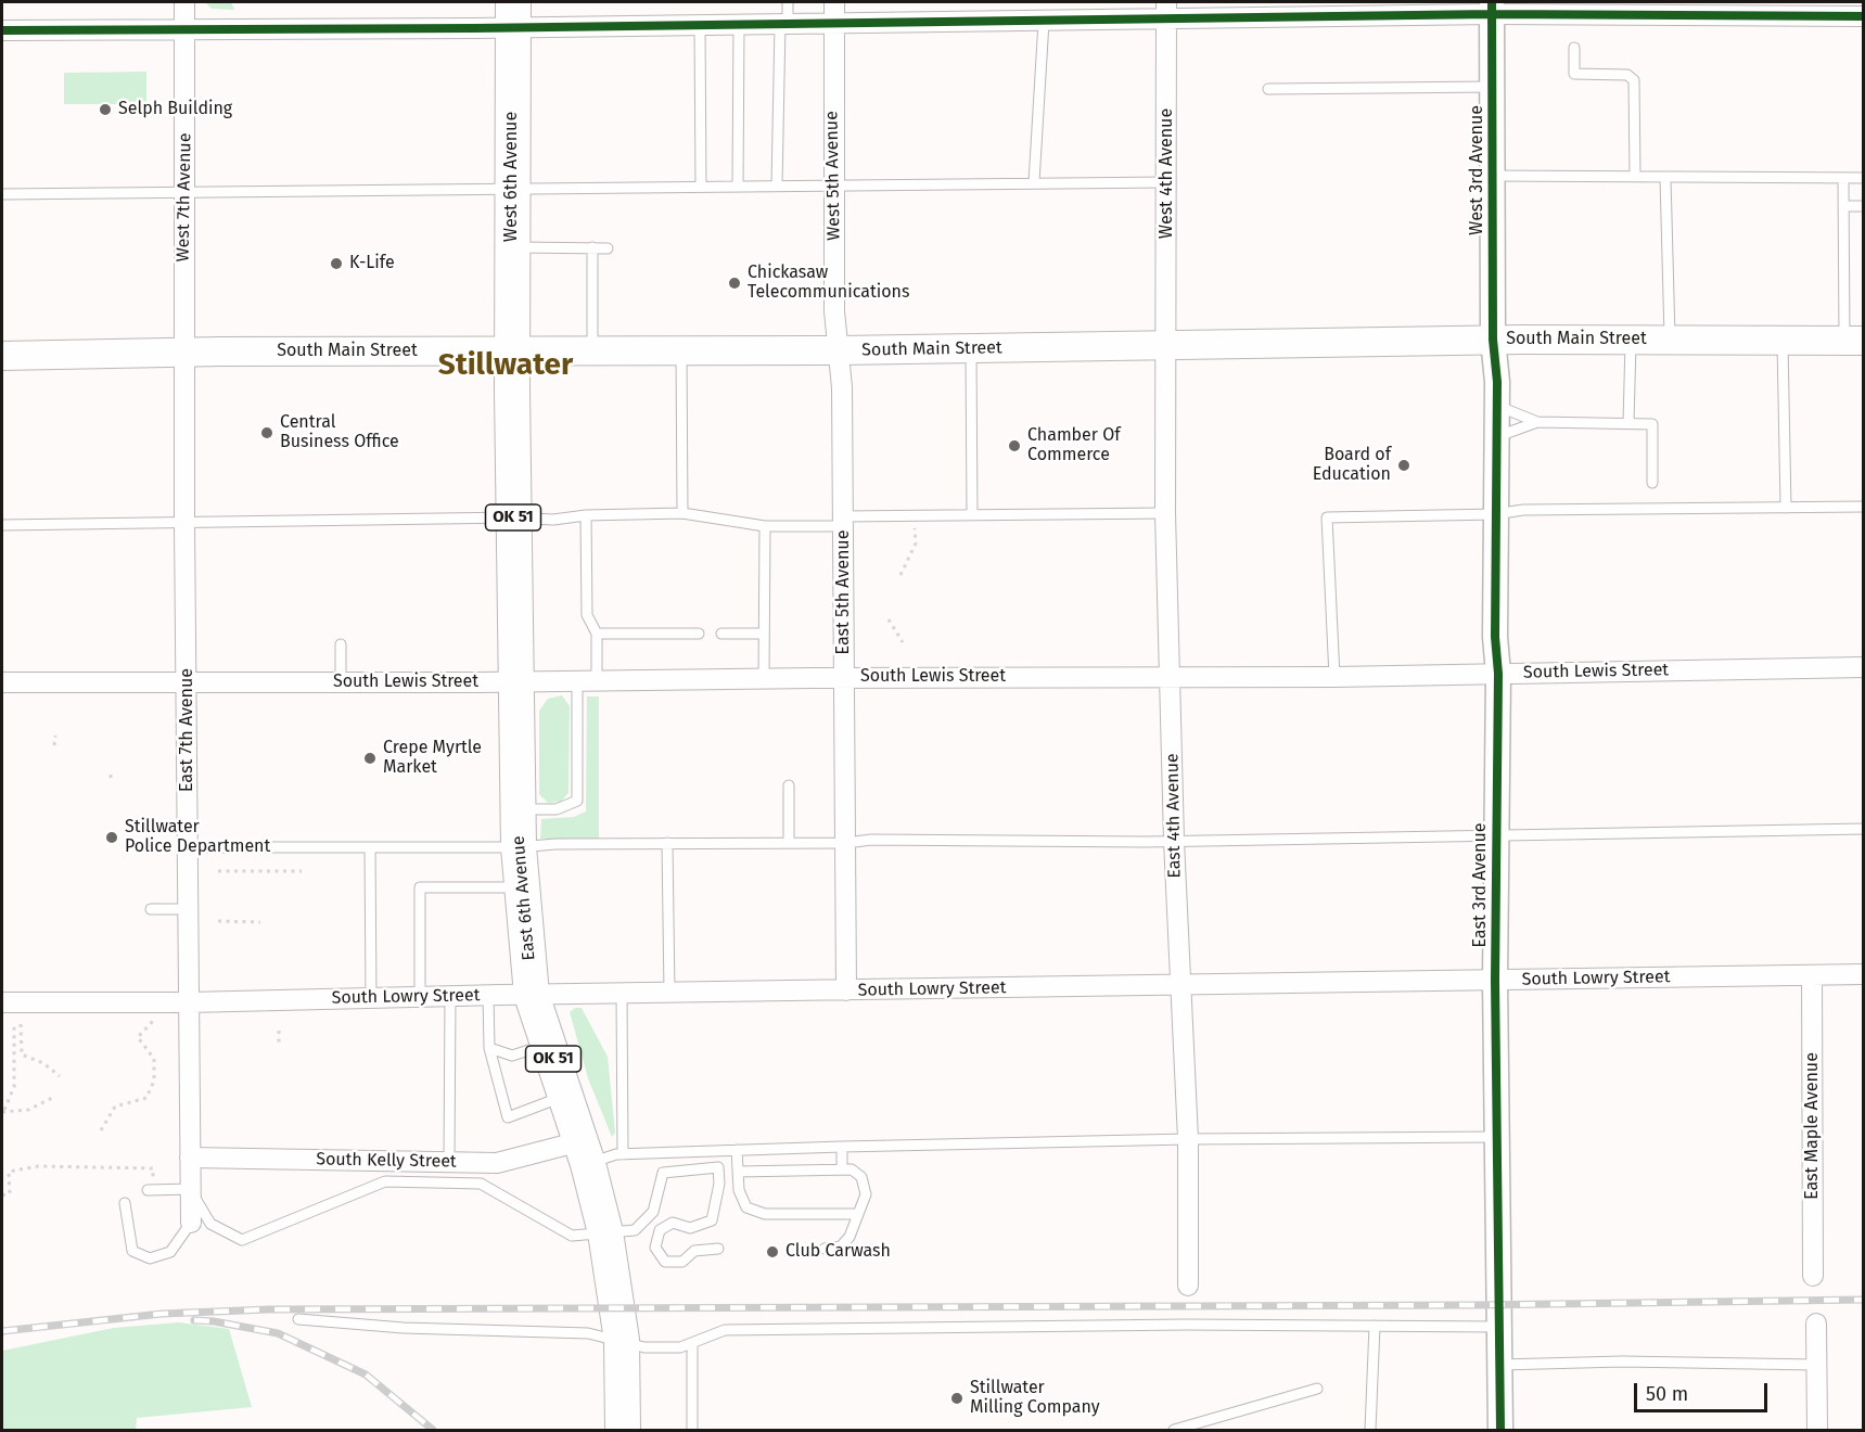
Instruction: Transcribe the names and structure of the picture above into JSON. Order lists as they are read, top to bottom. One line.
{"streets":{"highway":["West 6th Avenue","OK 51","East 6th Avenue"],"main road":["South Main Street"],"street":["West 3rd Avenue","West 4th Avenue","West 5th Avenue","West 7th Avenue","East 5th Avenue","South Lewis Street","East 7th Avenue","East 4th Avenue","East 3rd Avenue","South Lowry Street","East Maple Avenue","South Kelly Street"]},"crossings":[["West 3rd Avenue","South Main Street"],["West 3rd Avenue","East 3rd Avenue"],["West 4th Avenue","South Main Street"],["West 4th Avenue","East 4th Avenue"],["West 5th Avenue","South Main Street"],["West 5th Avenue","East 5th Avenue"],["West 6th Avenue","South Main Street"],["West 6th Avenue","East 6th Avenue"],["West 7th Avenue","South Main Street"],["West 7th Avenue","East 7th Avenue"],["South Main Street","East 5th Avenue"],["South Main Street","East 7th Avenue"],["South Main Street","East 4th Avenue"],["South Main Street","East 3rd Avenue"],["South Main Street","East 6th Avenue"],["East 5th Avenue","South Lewis Street"],["East 5th Avenue","South Lowry Street"],["South Lewis Street","East 7th Avenue"],["South Lewis Street","East 4th Avenue"],["South Lewis Street","East 3rd Avenue"],["South Lewis Street","East 6th Avenue"],["East 7th Avenue","South Lowry Street"],["East 7th Avenue","South Kelly Street"],["East 4th Avenue","South Lowry Street"],["East 3rd Avenue","South Lowry Street"],["East 6th Avenue","South Lowry Street"],["East 6th Avenue","South Kelly Street"],["South Lowry Street","East Maple Avenue"]],"districts":["Stillwater"],"places":["Selph Building","K-Life","Chickasaw Telecommunications","Central Business Office","Chamber Of Commerce","Board of Education","Crepe Myrtle Market","Stillwater Police Department","Club Carwash","Stillwater Milling Company"],"scale_bar":"50 m"}
